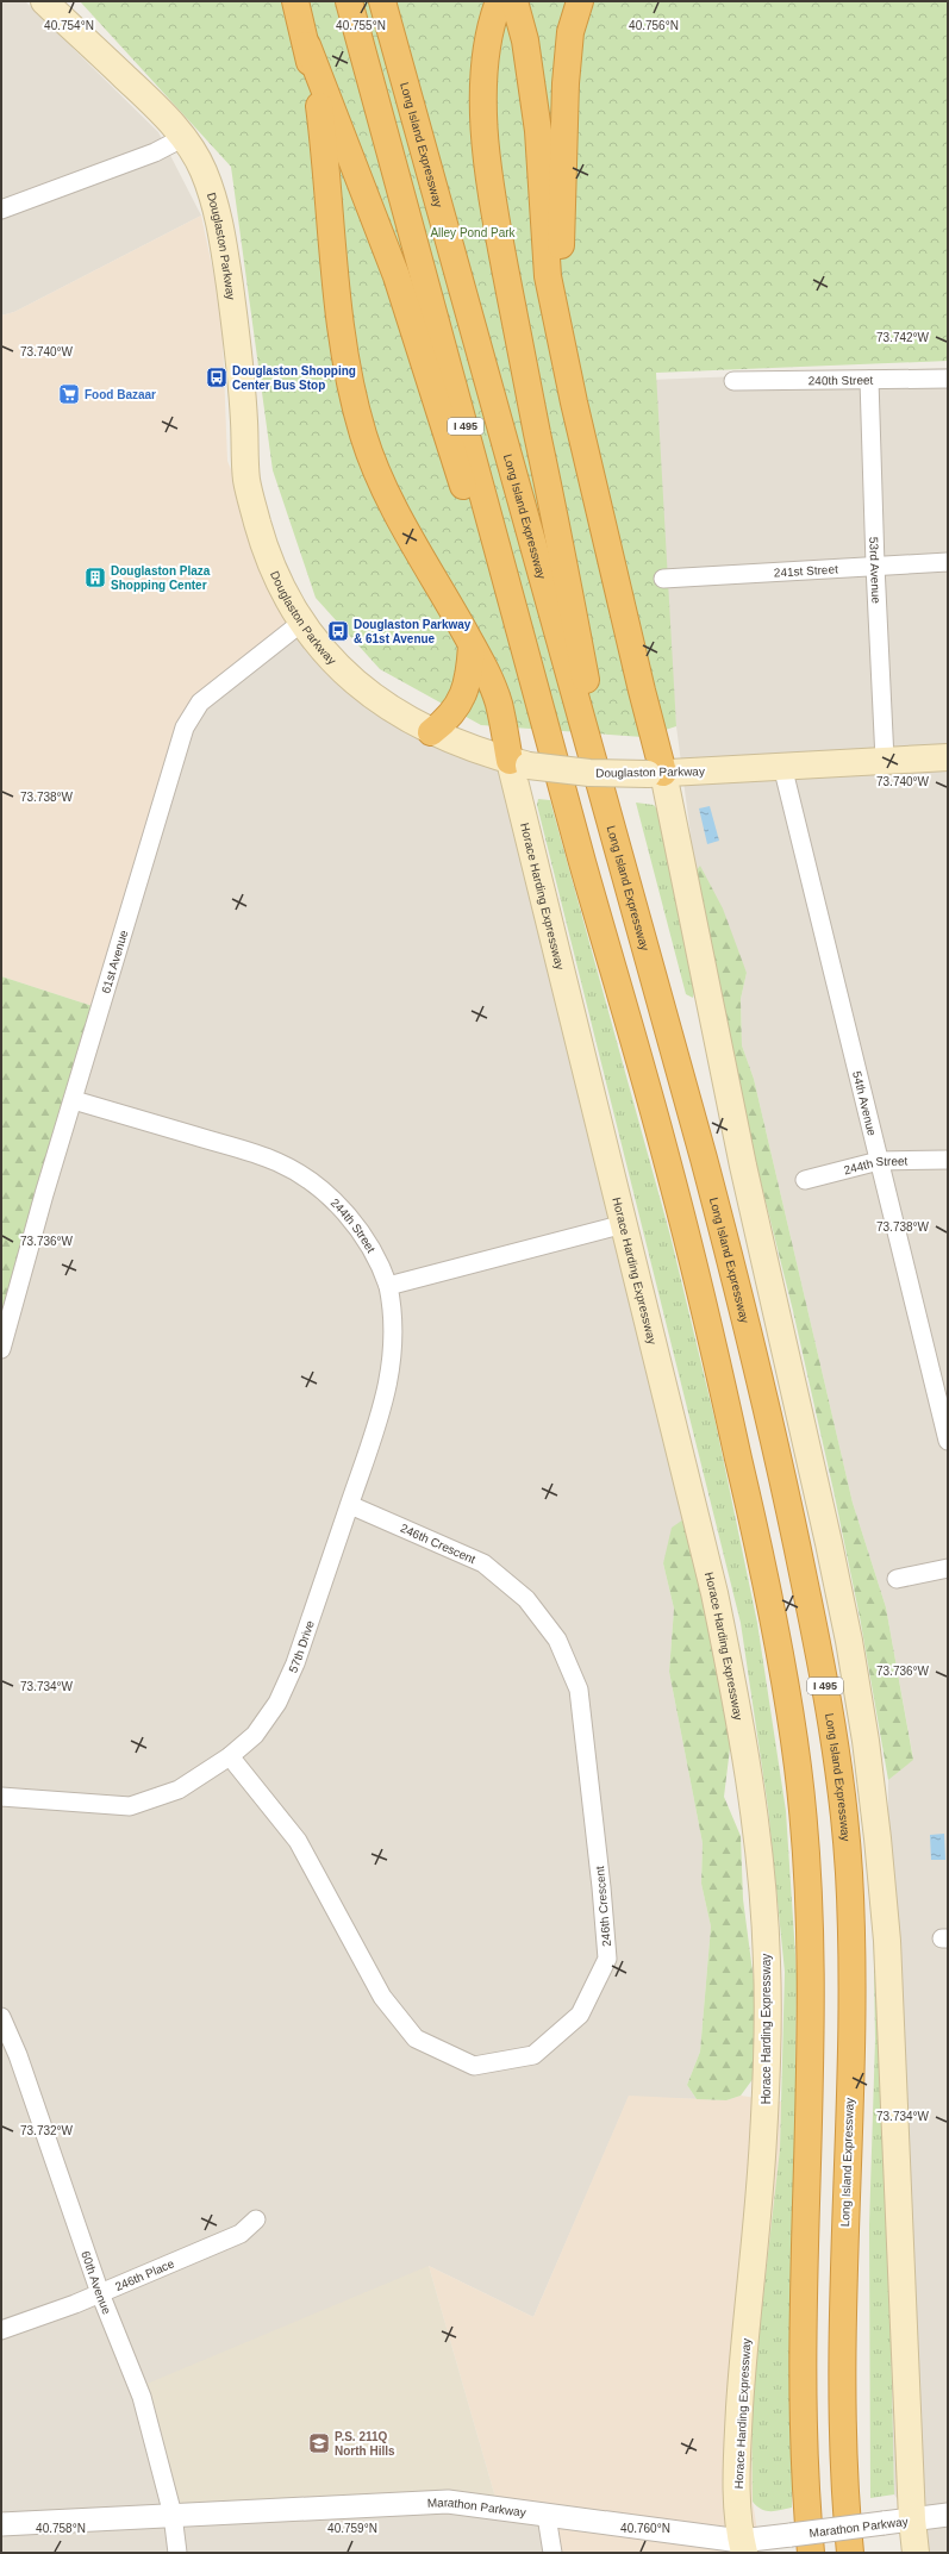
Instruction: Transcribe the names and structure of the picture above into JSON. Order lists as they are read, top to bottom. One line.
{"streets":{"highway":["Long Island Expressway","I 495"],"main road":["Douglaston Parkway","Horace Harding Expressway"],"street":["240th Street","241st Street","53rd Avenue","61st Avenue","54th Avenue","244th Street","246th Crescent","57th Drive","246th Place","60th Avenue","Marathon Parkway"]},"crossings":[["Douglaston Parkway","53rd Avenue"],["Douglaston Parkway","Horace Harding Expressway"],["Douglaston Parkway","61st Avenue"],["Douglaston Parkway","54th Avenue"],["240th Street","53rd Avenue"],["241st Street","53rd Avenue"],["Horace Harding Expressway","Marathon Parkway"],["61st Avenue","244th Street"],["54th Avenue","244th Street"],["244th Street","57th Drive"],["246th Crescent","57th Drive"],["246th Place","60th Avenue"],["60th Avenue","Marathon Parkway"]],"parks":["Alley Pond Park"],"places":{"bus stop":["Douglaston Shopping Center Bus Stop","Douglaston Parkway & 61st Avenue"],"supermarket":["Food Bazaar"],"building":["Douglaston Plaza Shopping Center"],"school or university":["P.S. 211Q North Hills"]},"coordinates":["40.754°N","40.755°N","40.756°N","73.742°W","73.740°W","73.738°W","73.736°W","73.734°W","73.732°W","40.758°N","40.759°N","40.760°N"]}
